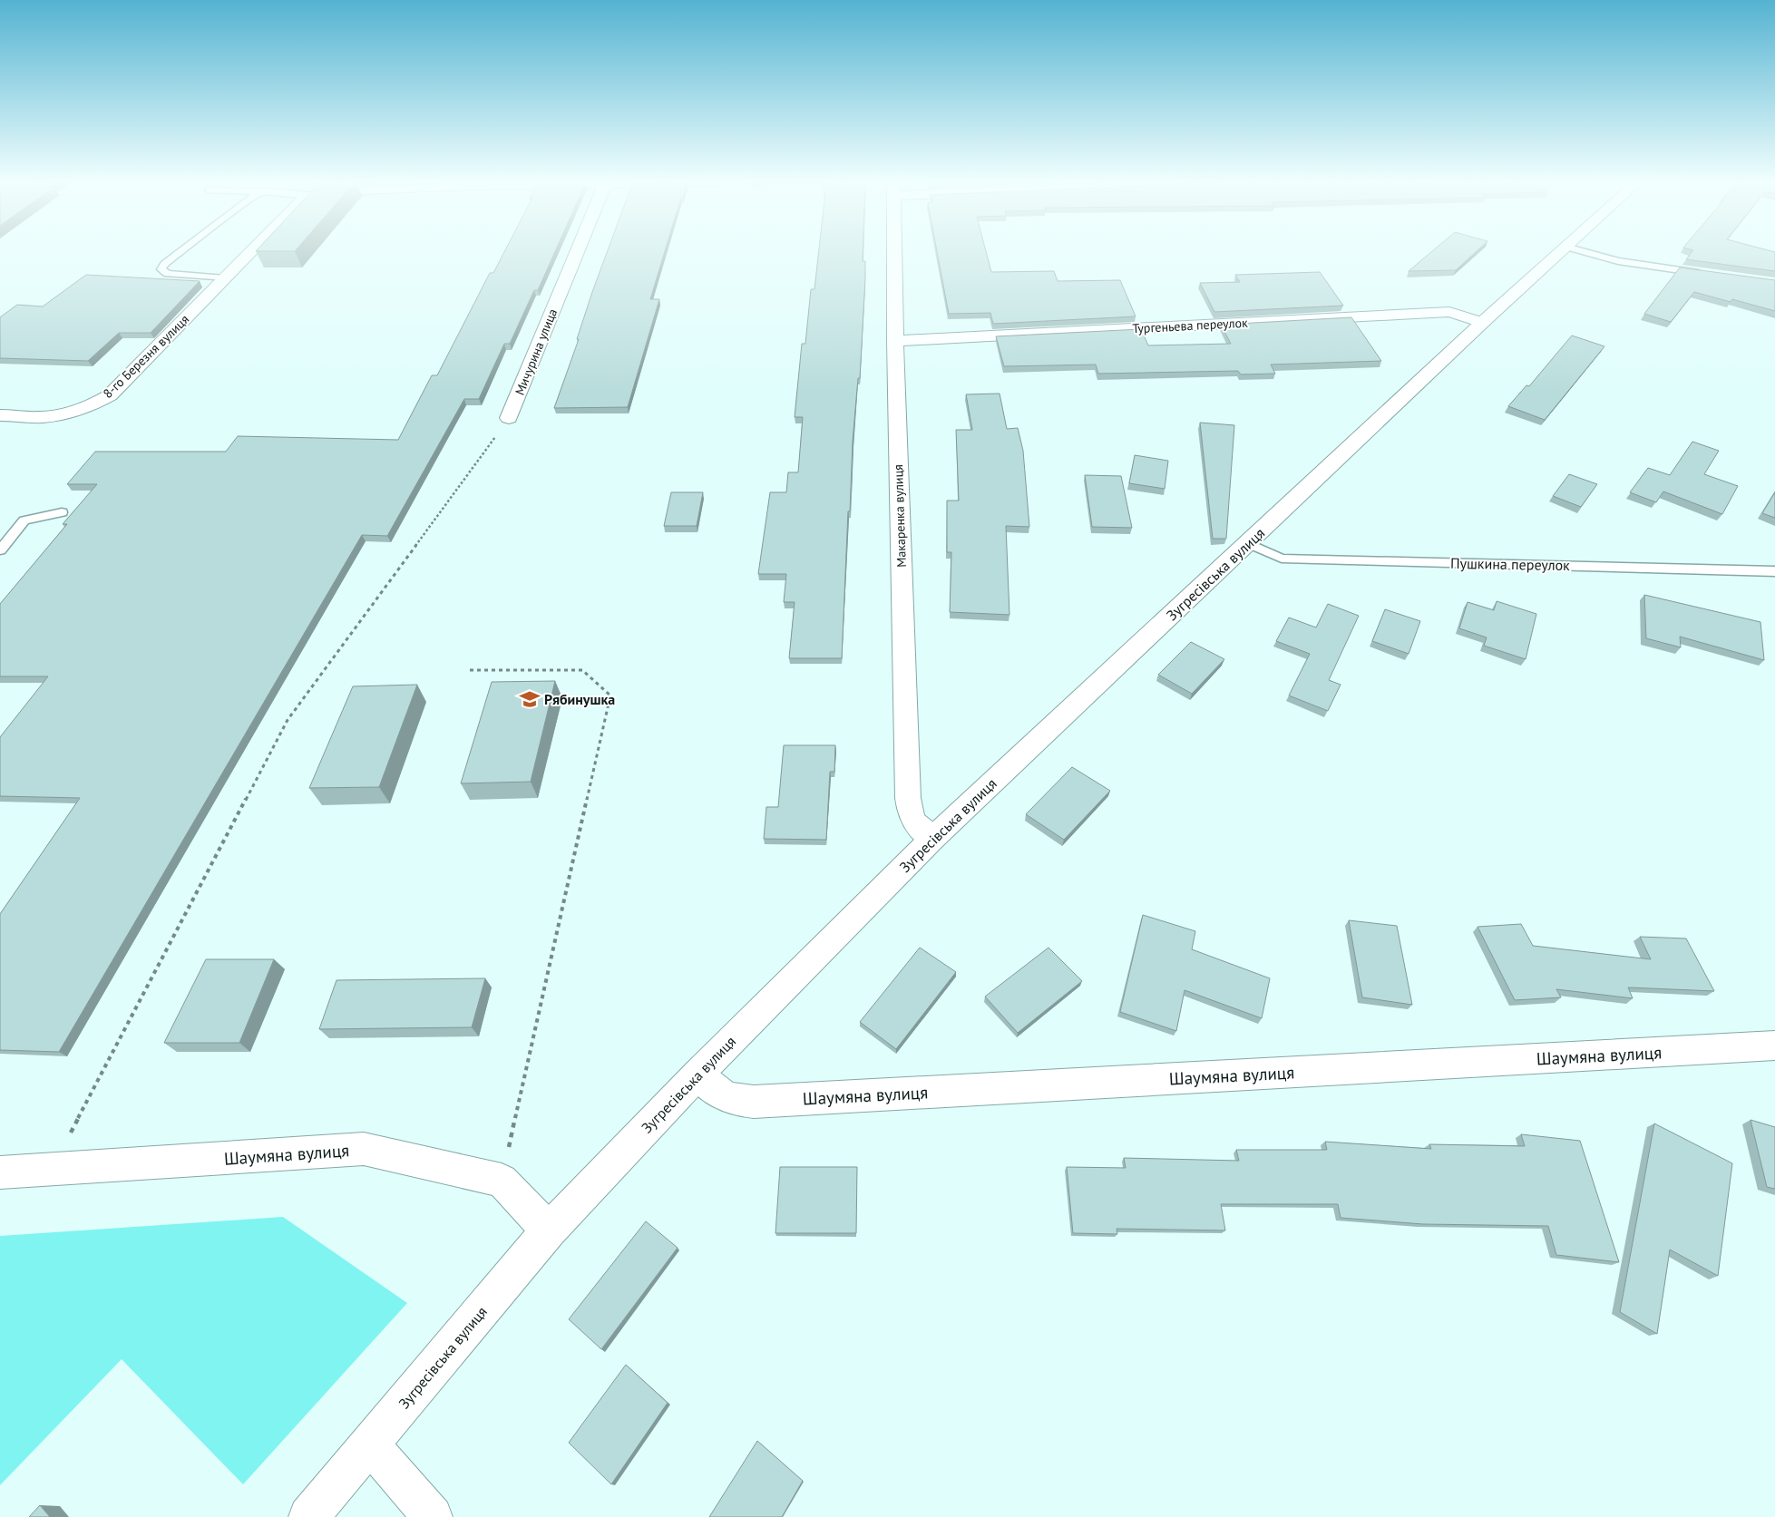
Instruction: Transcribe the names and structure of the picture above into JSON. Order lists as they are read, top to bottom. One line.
{"streets":{"street":["Тургеньева переулок","Мичурина улица","8-го Березня вулиця","Макаренка вулиця","Зугресівська вулиця","Шаумяна вулиця"],"lane":["Пушкина переулок"]},"crossings":[["Тургеньева переулок","Макаренка вулиця"],["Тургеньева переулок","Зугресівська вулиця"],["Макаренка вулиця","Зугресівська вулиця"],["Пушкина переулок","Зугресівська вулиця"],["Зугресівська вулиця","Шаумяна вулиця"]],"places":{"school or university":["Рябинушка"]}}
